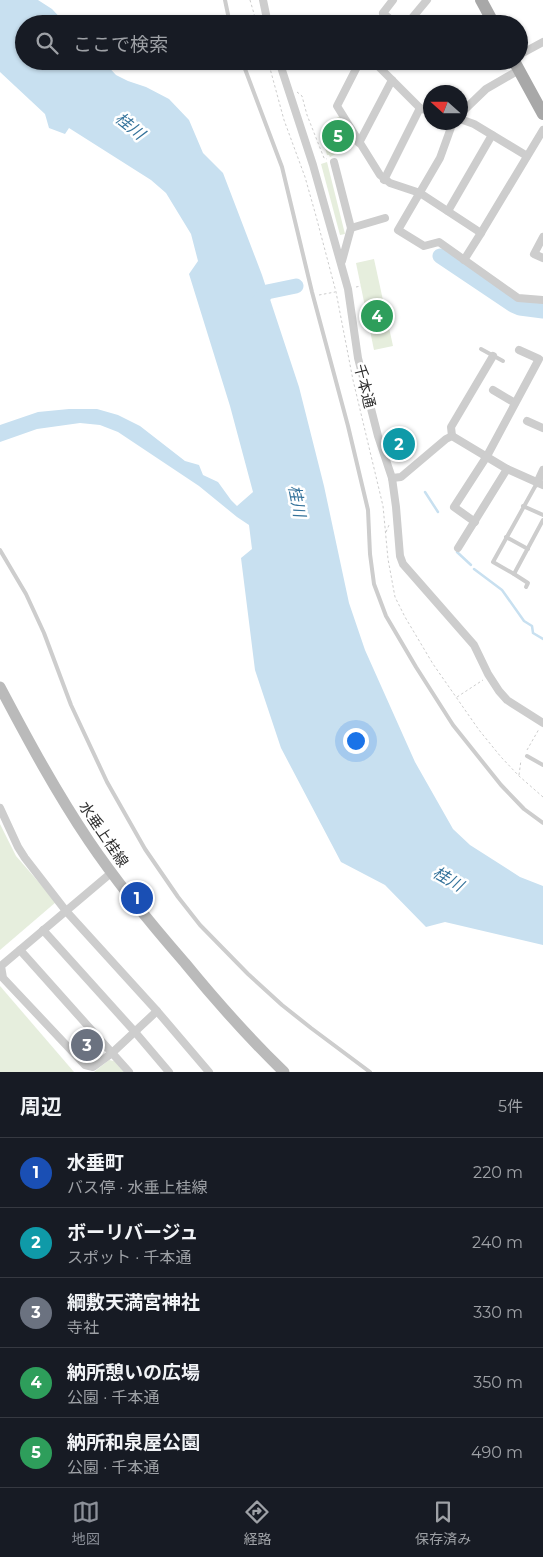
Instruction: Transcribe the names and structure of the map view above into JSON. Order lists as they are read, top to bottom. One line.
{"streets":{"main road":["水垂上桂線"],"street":["千本通"]},"water":["桂川"],"north":"left","page":{"search":"ここで検索","pins":["5","4","2","1","3"],"heading":["周辺","5件"],"list":[{"mark":"1","name":"水垂町","note":"バス停 · 水垂上桂線","value":"220 m"},{"mark":"2","name":"ボーリバージュ","note":"スポット · 千本通","value":"240 m"},{"mark":"3","name":"綱敷天満宮神社","note":"寺社","value":"330 m"},{"mark":"4","name":"納所憩いの広場","note":"公園 · 千本通","value":"350 m"},{"mark":"5","name":"納所和泉屋公園","note":"公園 · 千本通","value":"490 m"}],"nav":["地図","経路","保存済み"]}}
